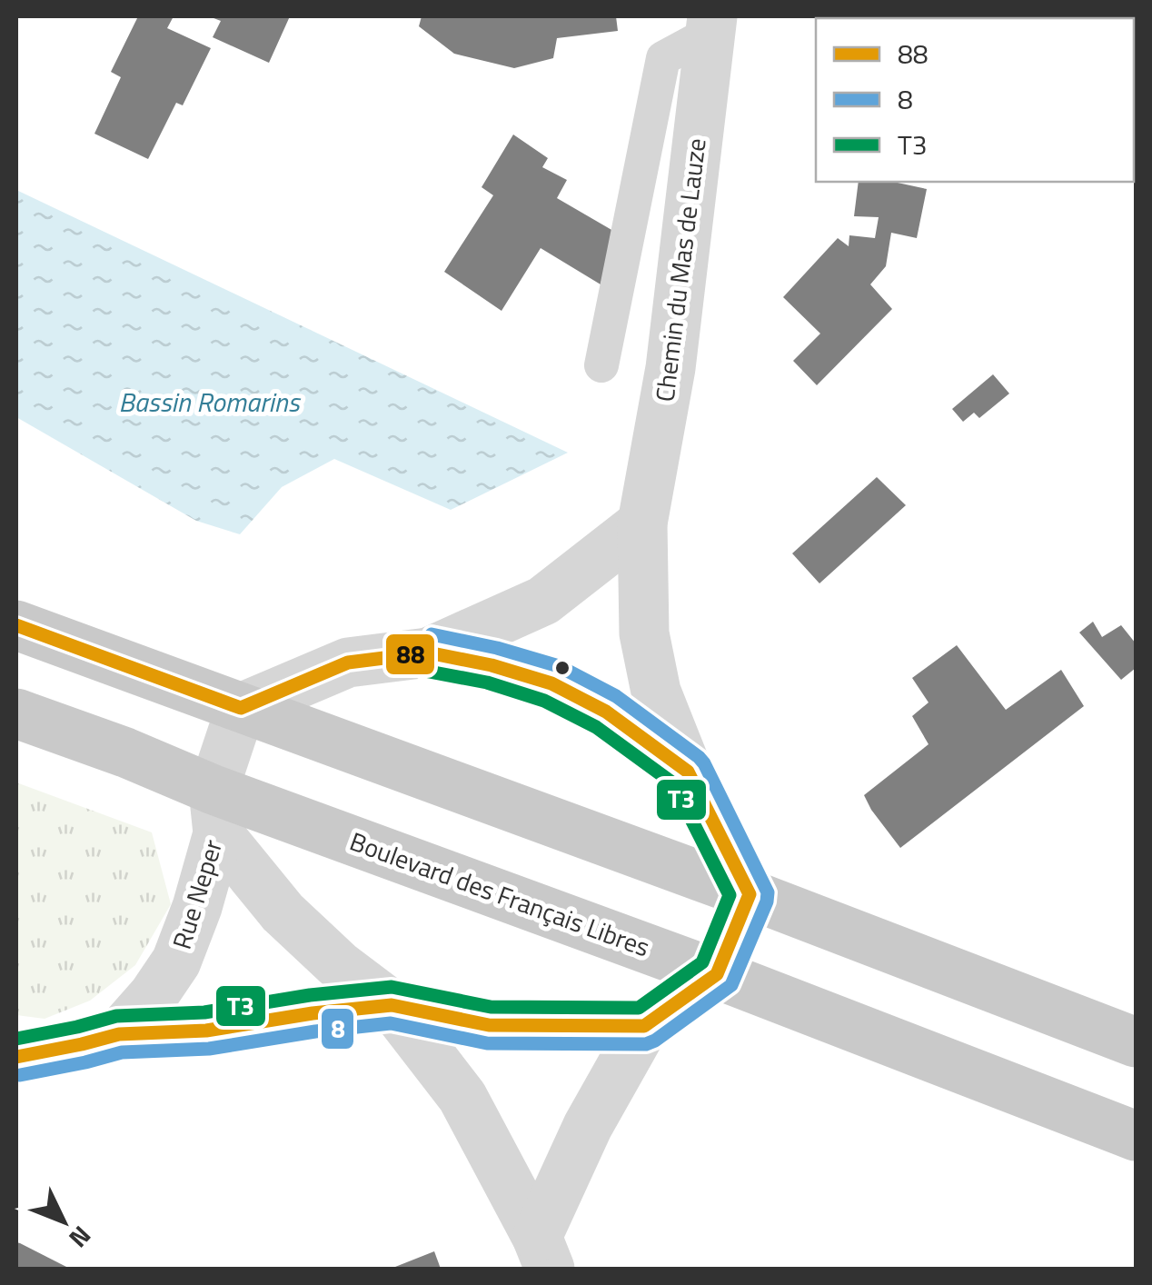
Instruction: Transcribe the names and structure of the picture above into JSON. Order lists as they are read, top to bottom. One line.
{"streets":{"main road":["Boulevard des Français Libres"],"street":["Chemin du Mas de Lauze","Rue Neper"]},"crossings":[["Rue Neper","Boulevard des Français Libres"]],"water":["Bassin Romarins"],"lines":["transit line 88","transit line 8","transit line T3"],"legend":["88","8","T3"],"north":"bottom right"}
